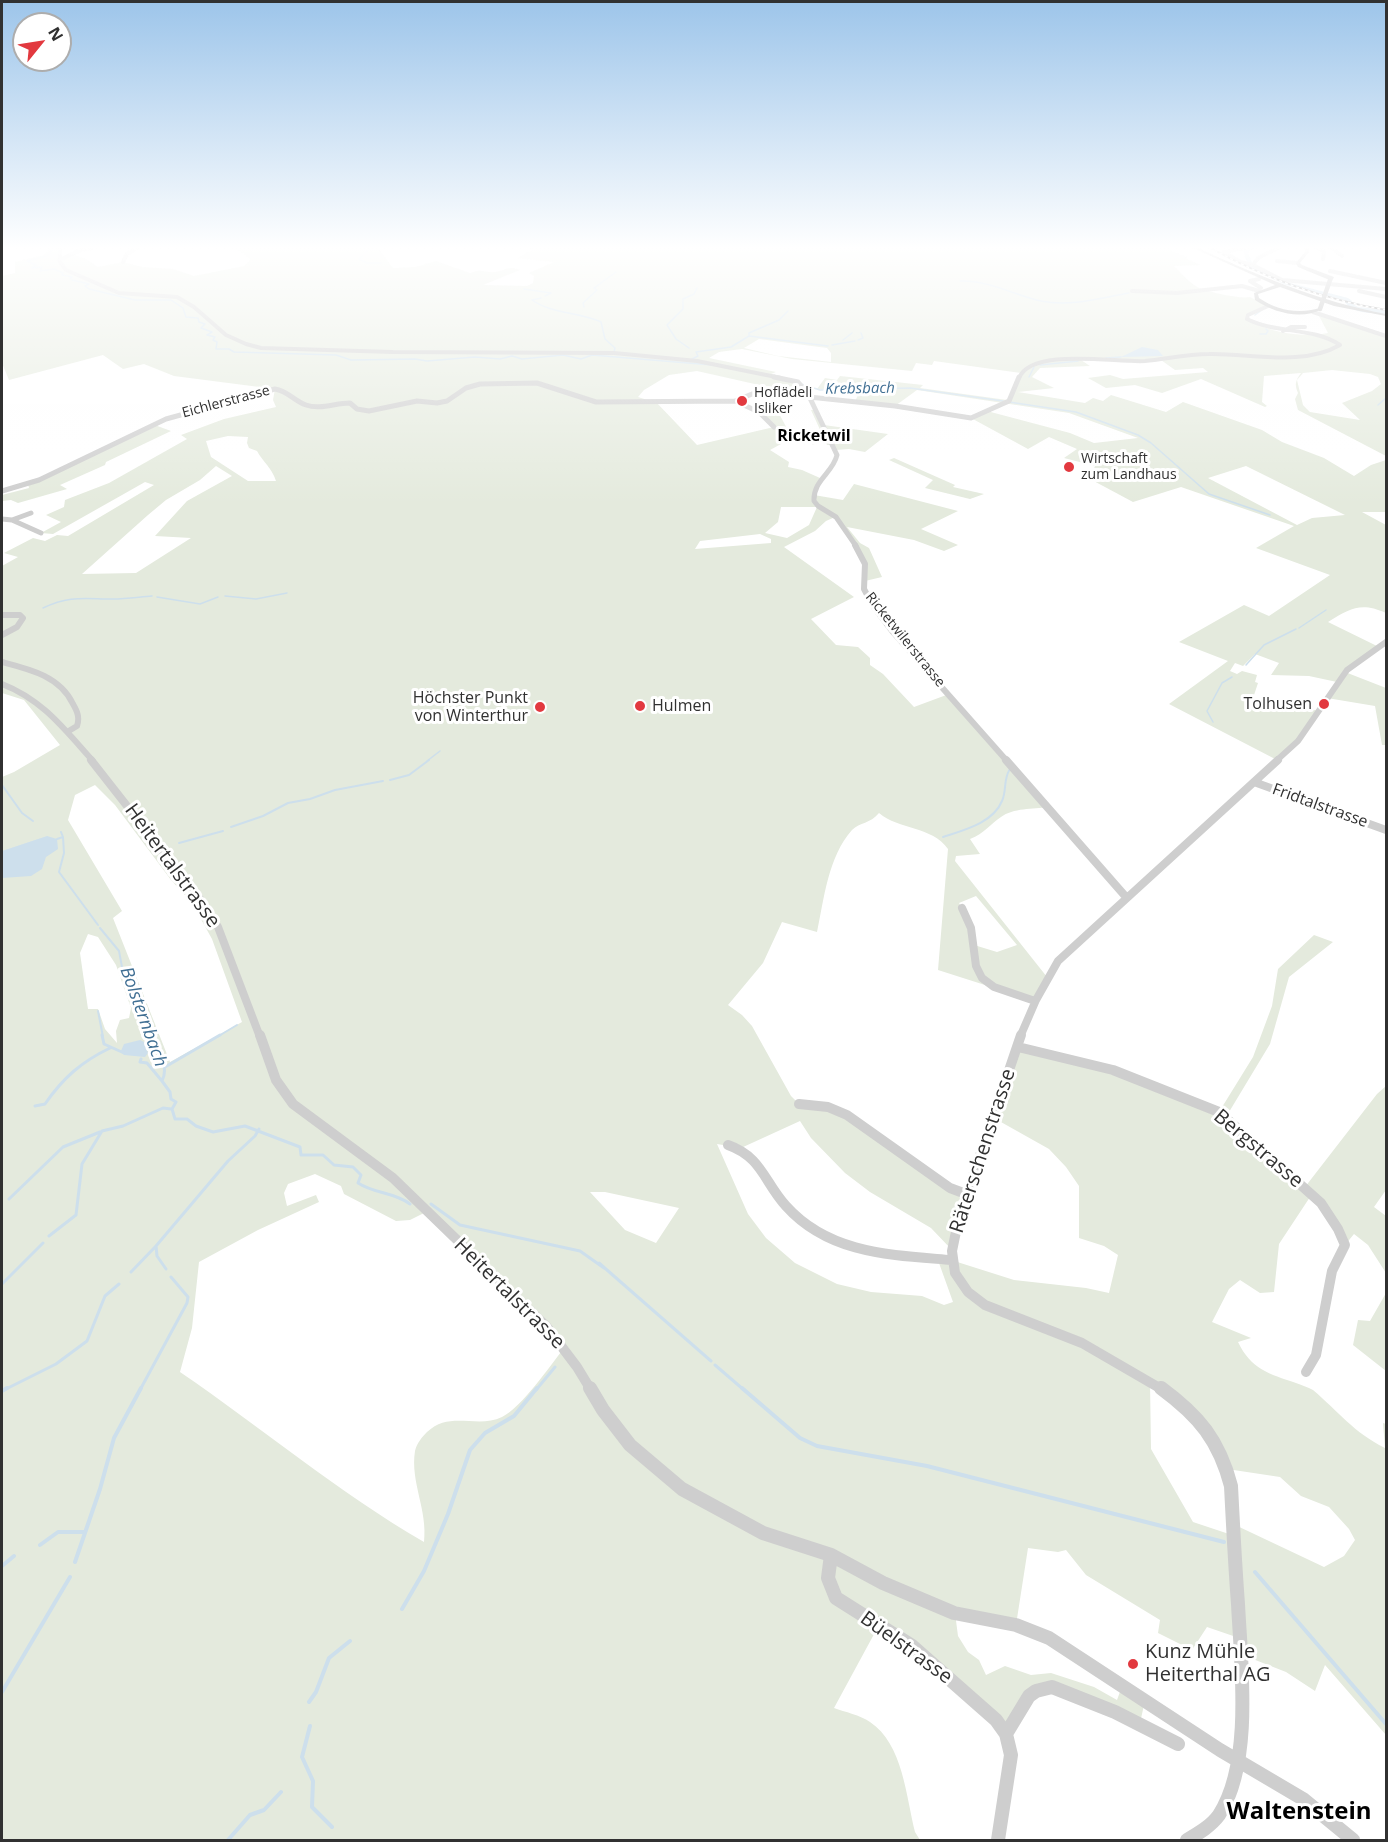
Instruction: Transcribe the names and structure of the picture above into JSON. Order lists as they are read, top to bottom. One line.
{"streets":{"street":["Eichlerstrasse","Ricketwilerstrasse","Fridtalstrasse","Heitertalstrasse","Bergstrasse","Räterschenstrasse","Büelstrasse"]},"crossings":[["Eichlerstrasse","Ricketwilerstrasse"],["Ricketwilerstrasse","Räterschenstrasse"],["Fridtalstrasse","Räterschenstrasse"],["Heitertalstrasse","Büelstrasse"],["Bergstrasse","Räterschenstrasse"]],"districts":["Ricketwil","Waltenstein"],"water":["Krebsbach","Bolsternbach"],"places":["Hoflädeli Isliker","Wirtschaft zum Landhaus","Tolhusen","Hulmen","Höchster Punkt von Winterthur","Kunz Mühle Heiterthal AG"],"north":"top right"}
